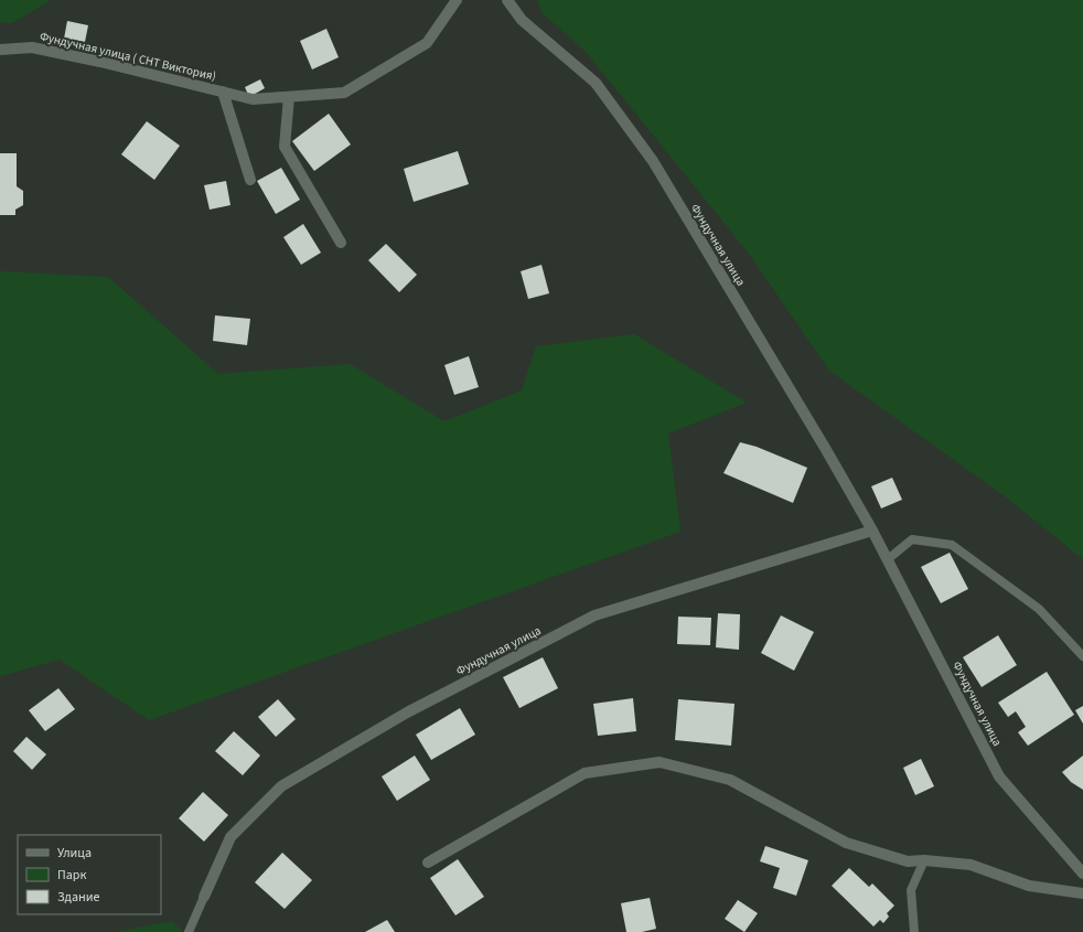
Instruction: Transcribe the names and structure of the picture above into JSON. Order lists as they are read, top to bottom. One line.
{"streets":{"street":["Фундучная улица ( СНТ Виктория)","Фундучная улица"]},"legend":["Улица","Парк","Здание"]}
